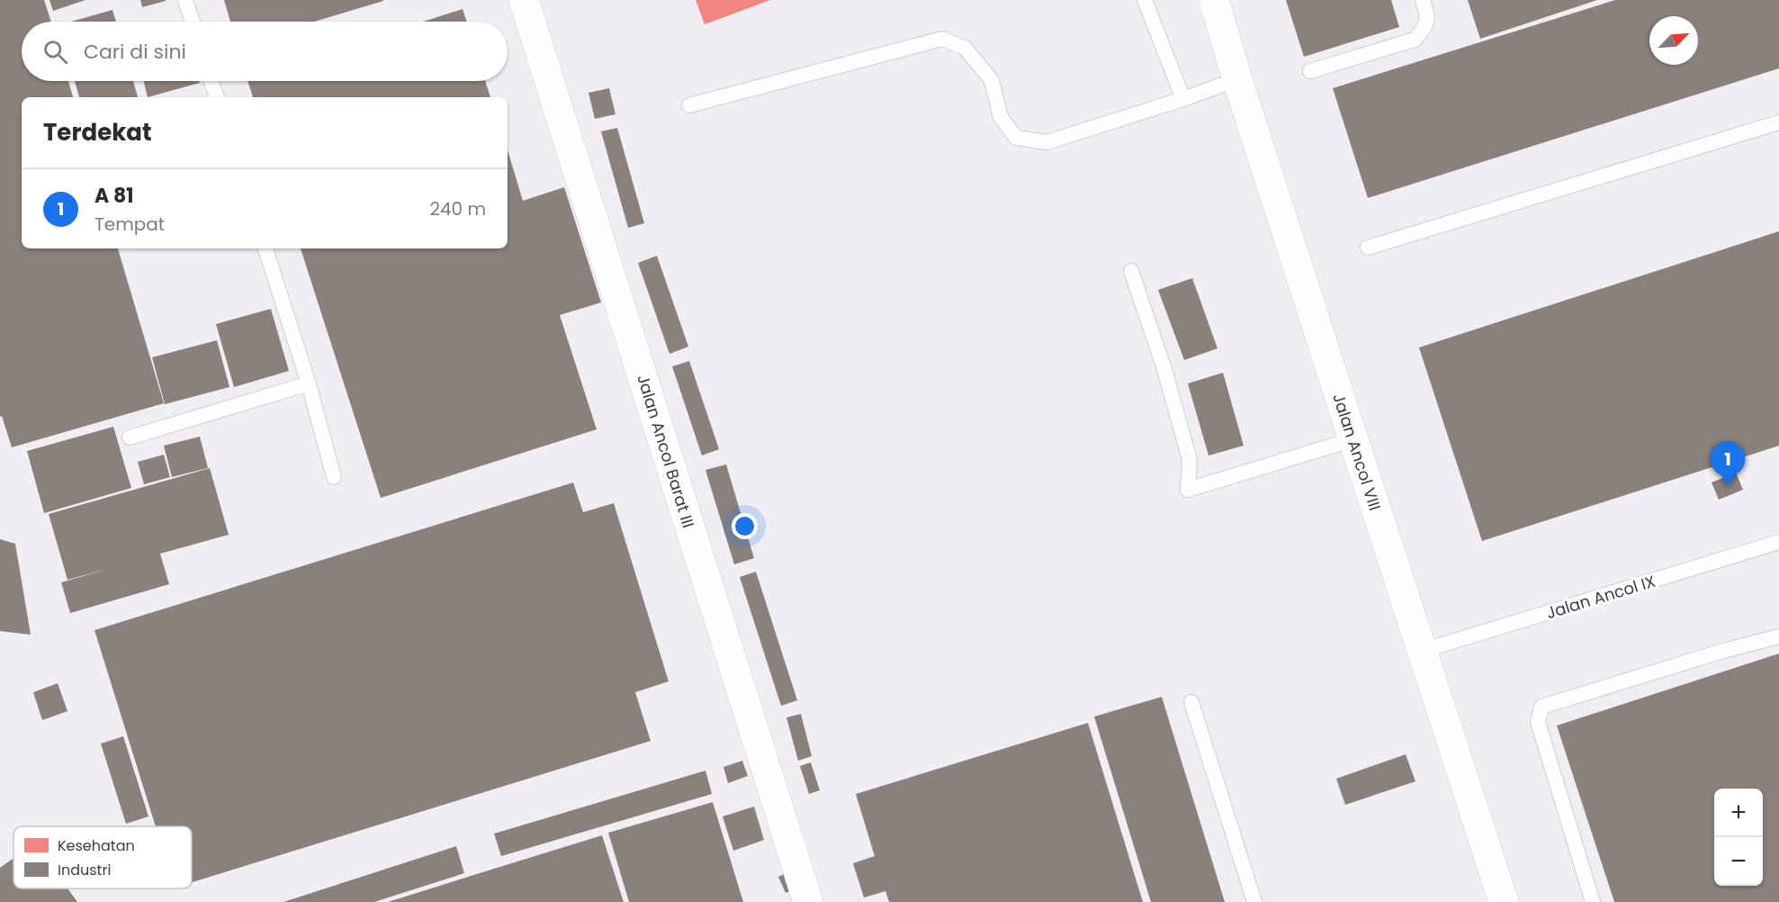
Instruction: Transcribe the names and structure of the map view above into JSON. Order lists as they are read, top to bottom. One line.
{"streets":{"street":["Jalan Ancol Barat III","Jalan Ancol VIII"],"lane":["Jalan Ancol IX"]},"crossings":[["Jalan Ancol VIII","Jalan Ancol IX"]],"legend":["Kesehatan","Industri"],"north":"top right","page":{"search":"Cari di sini","heading":"Terdekat","list":[{"mark":"1","name":"A 81","note":"Tempat","value":"240 m"}],"pins":"1","map_buttons":["+","−"]}}
